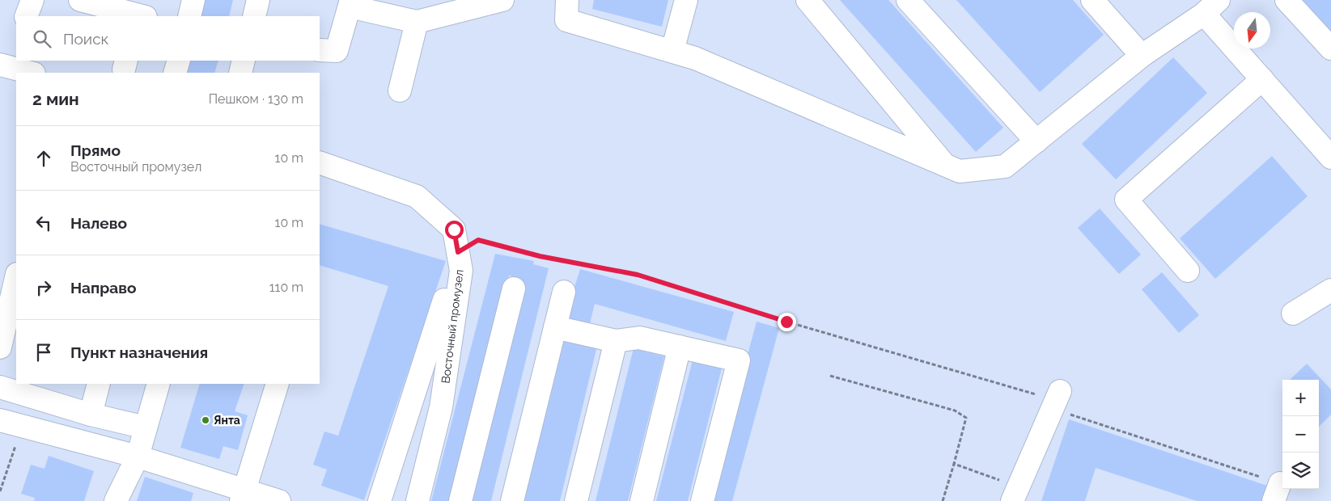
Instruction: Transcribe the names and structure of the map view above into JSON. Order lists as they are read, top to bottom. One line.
{"streets":{"street":["Восточный промузел"]},"places":["Янта"],"north":"bottom","page":{"search":"Поиск","heading":["2 мин","Пешком · 130 m"],"list":[["Прямо","Восточный промузел","10 m"],["Налево","10 m"],["Направо","110 m"],"Пункт назначения"],"map_buttons":["+","−"]}}
